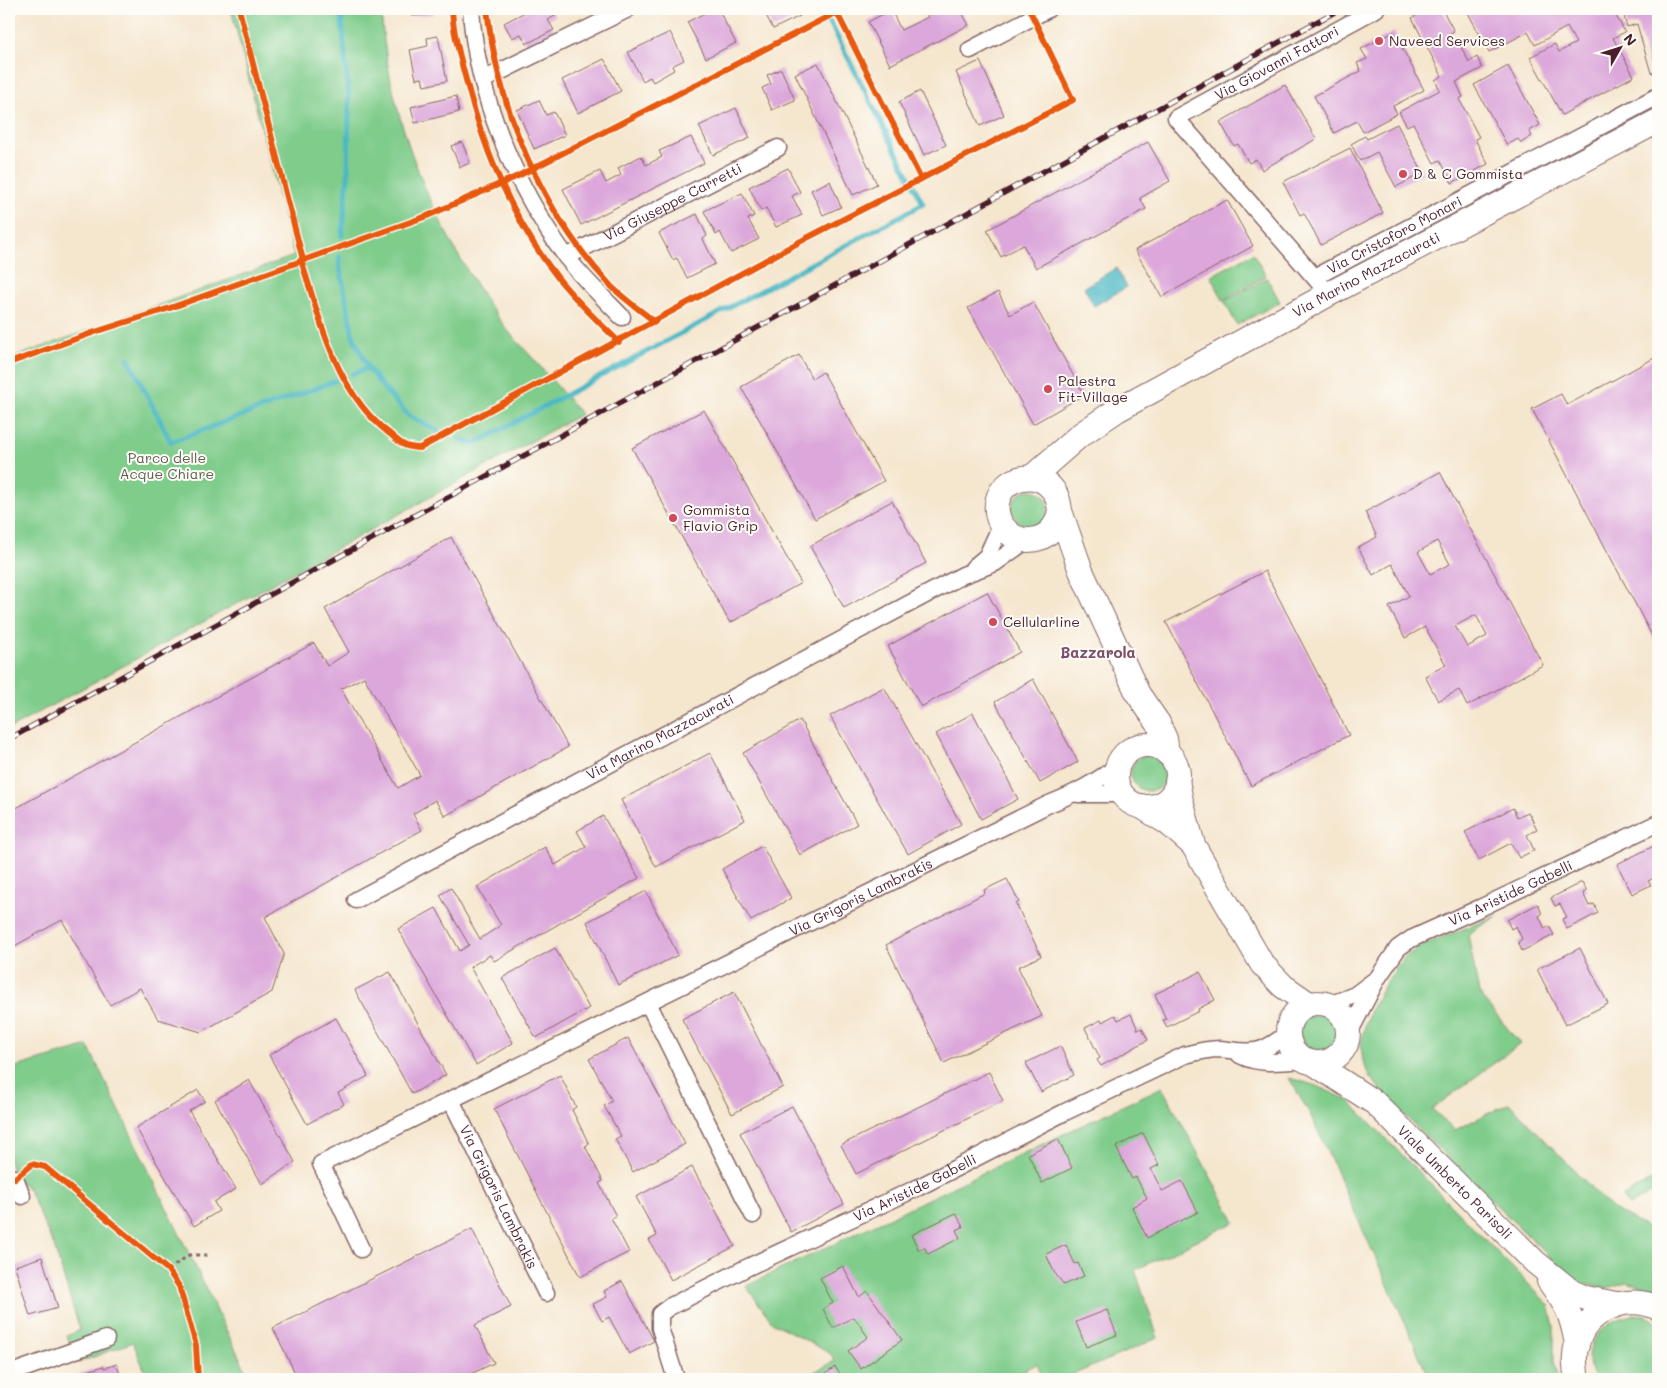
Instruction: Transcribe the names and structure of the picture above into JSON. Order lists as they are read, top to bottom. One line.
{"streets":{"street":["Via Giovanni Fattori","Via Giuseppe Carretti","Via Cristoforo Monari","Via Marino Mazzacurati","Via Aristide Gabelli","Via Grigoris Lambrakis","Viale Umberto Parisoli"]},"crossings":[["Via Giovanni Fattori","Via Cristoforo Monari"],["Via Cristoforo Monari","Via Marino Mazzacurati"],["Via Marino Mazzacurati","Viale Umberto Parisoli"],["Via Aristide Gabelli","Viale Umberto Parisoli"],["Via Grigoris Lambrakis","Viale Umberto Parisoli"]],"districts":["Bazzarola"],"parks":["Parco delle Acque Chiare"],"places":["Naveed Services","D & C Gommista","Palestra Fit-Village","Gommista Flavio Grip","Cellularline"],"north":"top right"}
